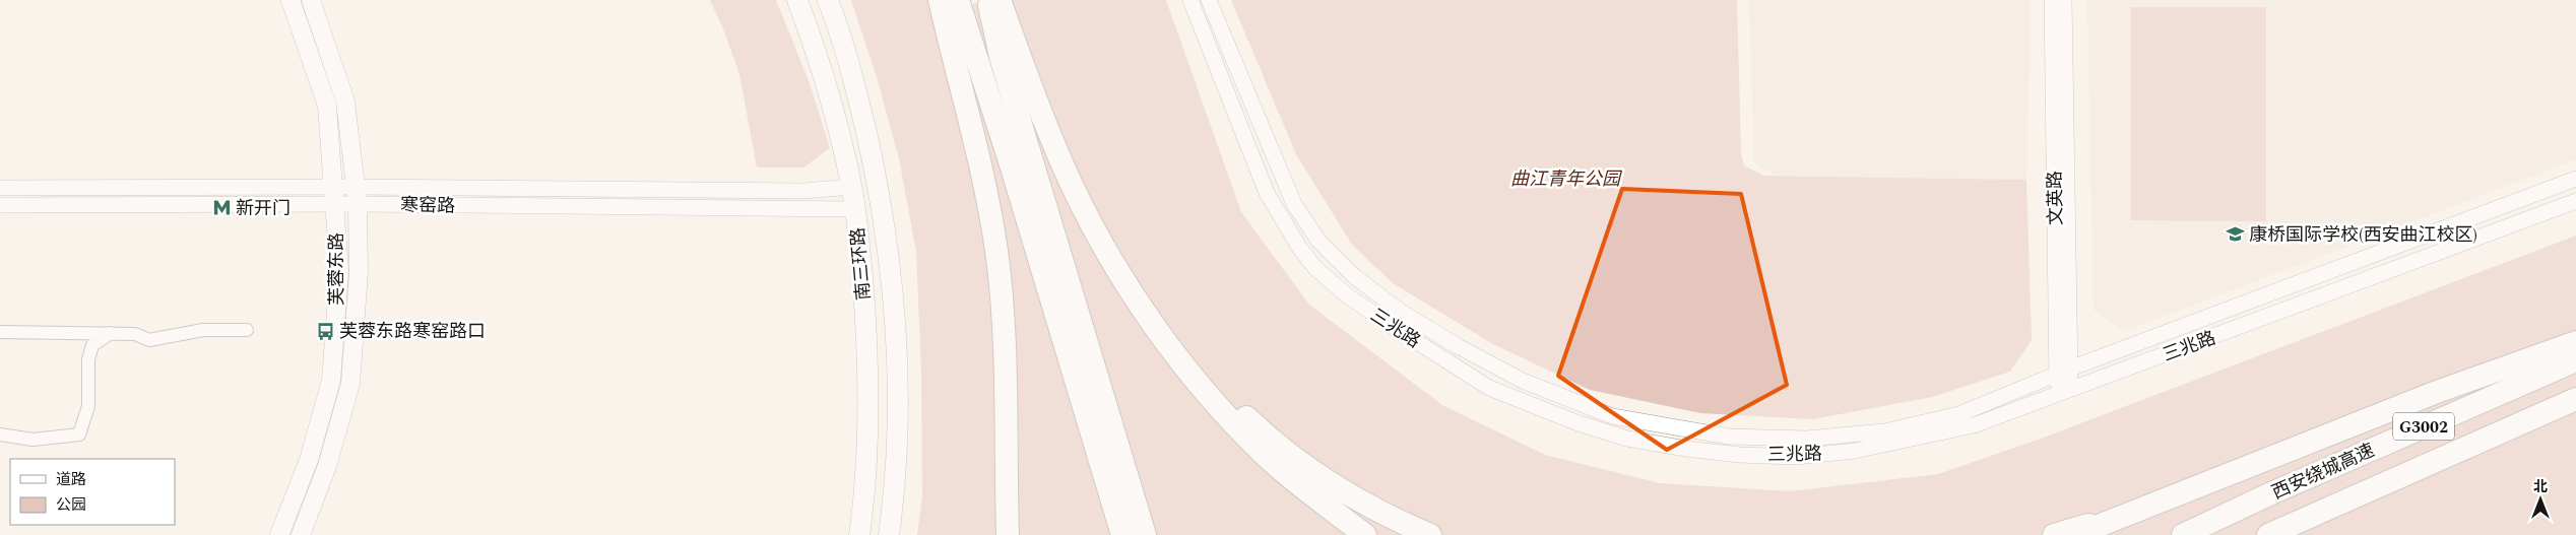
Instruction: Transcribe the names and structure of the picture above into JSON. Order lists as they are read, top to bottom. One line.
{"streets":{"highway":["南三环路","G3002","西安绕城高速"],"main road":["芙蓉东路"],"street":["文英路","寒窑路","三兆路"]},"crossings":[["文英路","三兆路"],["寒窑路","南三环路"],["寒窑路","芙蓉东路"]],"parks":["曲江青年公园"],"places":{"metro station":["新开门"],"school or university":["康桥国际学校(西安曲江校区)"],"bus stop":["芙蓉东路寒窑路口"]},"legend":["道路","公园"],"north":"top"}
